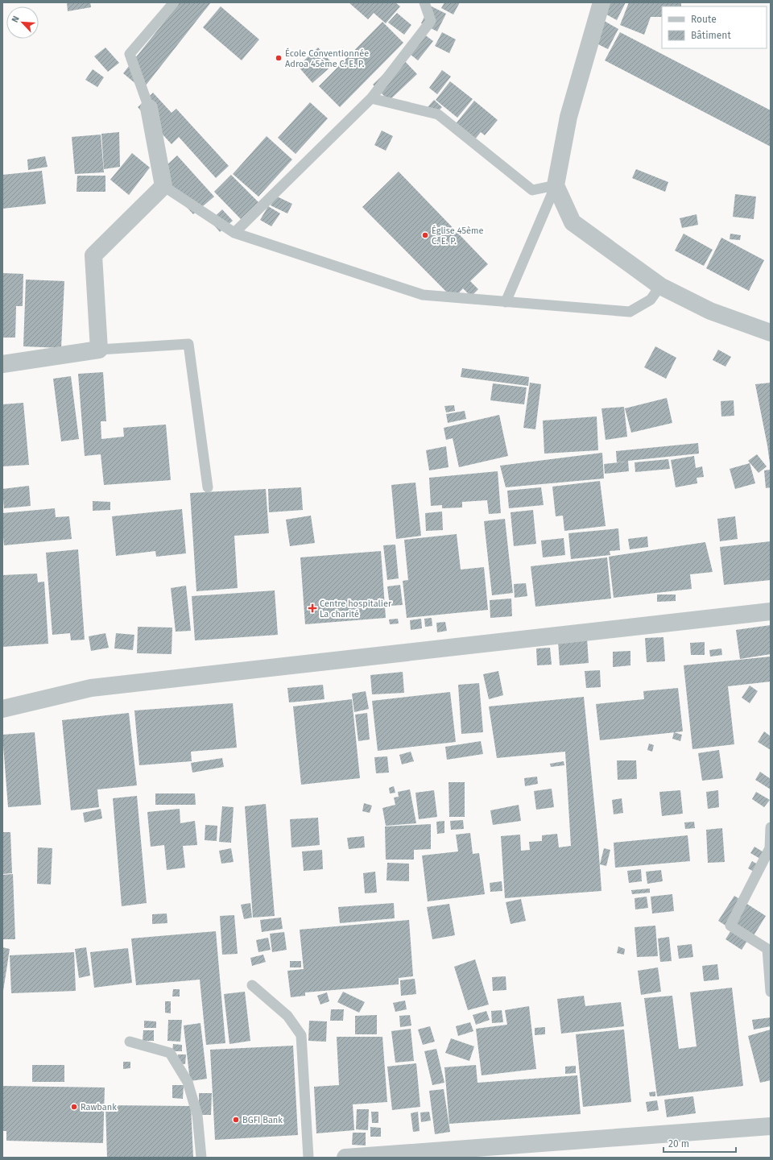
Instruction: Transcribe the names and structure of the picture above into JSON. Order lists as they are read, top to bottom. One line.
{"places":{"other":["École Conventionnée Adroa 45ème C. E. P.","Église 45ème C. E. P.","Rawbank","BGFI Bank"],"health":["Centre hospitalier La charité"]},"legend":["Route","Bâtiment"],"scale_bar":"20 m","north":"top left"}
